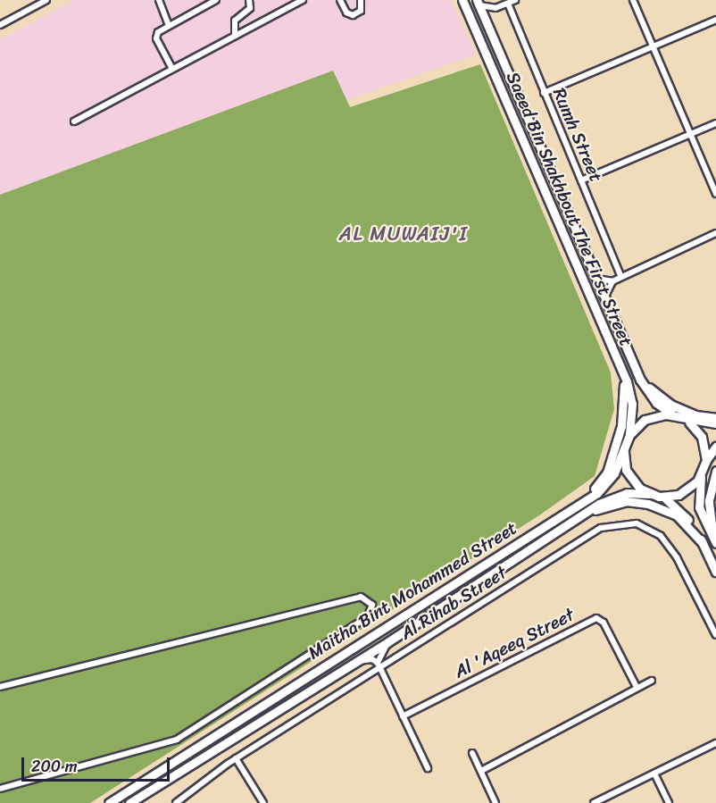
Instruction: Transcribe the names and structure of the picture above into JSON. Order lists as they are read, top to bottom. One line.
{"streets":{"main road":["Saeed Bin Shakhbout The First Street","Maitha Bint Mohammed Street"],"street":["Rumh Street","Al Rihab Street","Al 'Aqeeq Street"]},"crossings":[["Saeed Bin Shakhbout The First Street","Maitha Bint Mohammed Street"]],"districts":["AL MUWAIJ'I"],"scale_bar":"200 m"}
